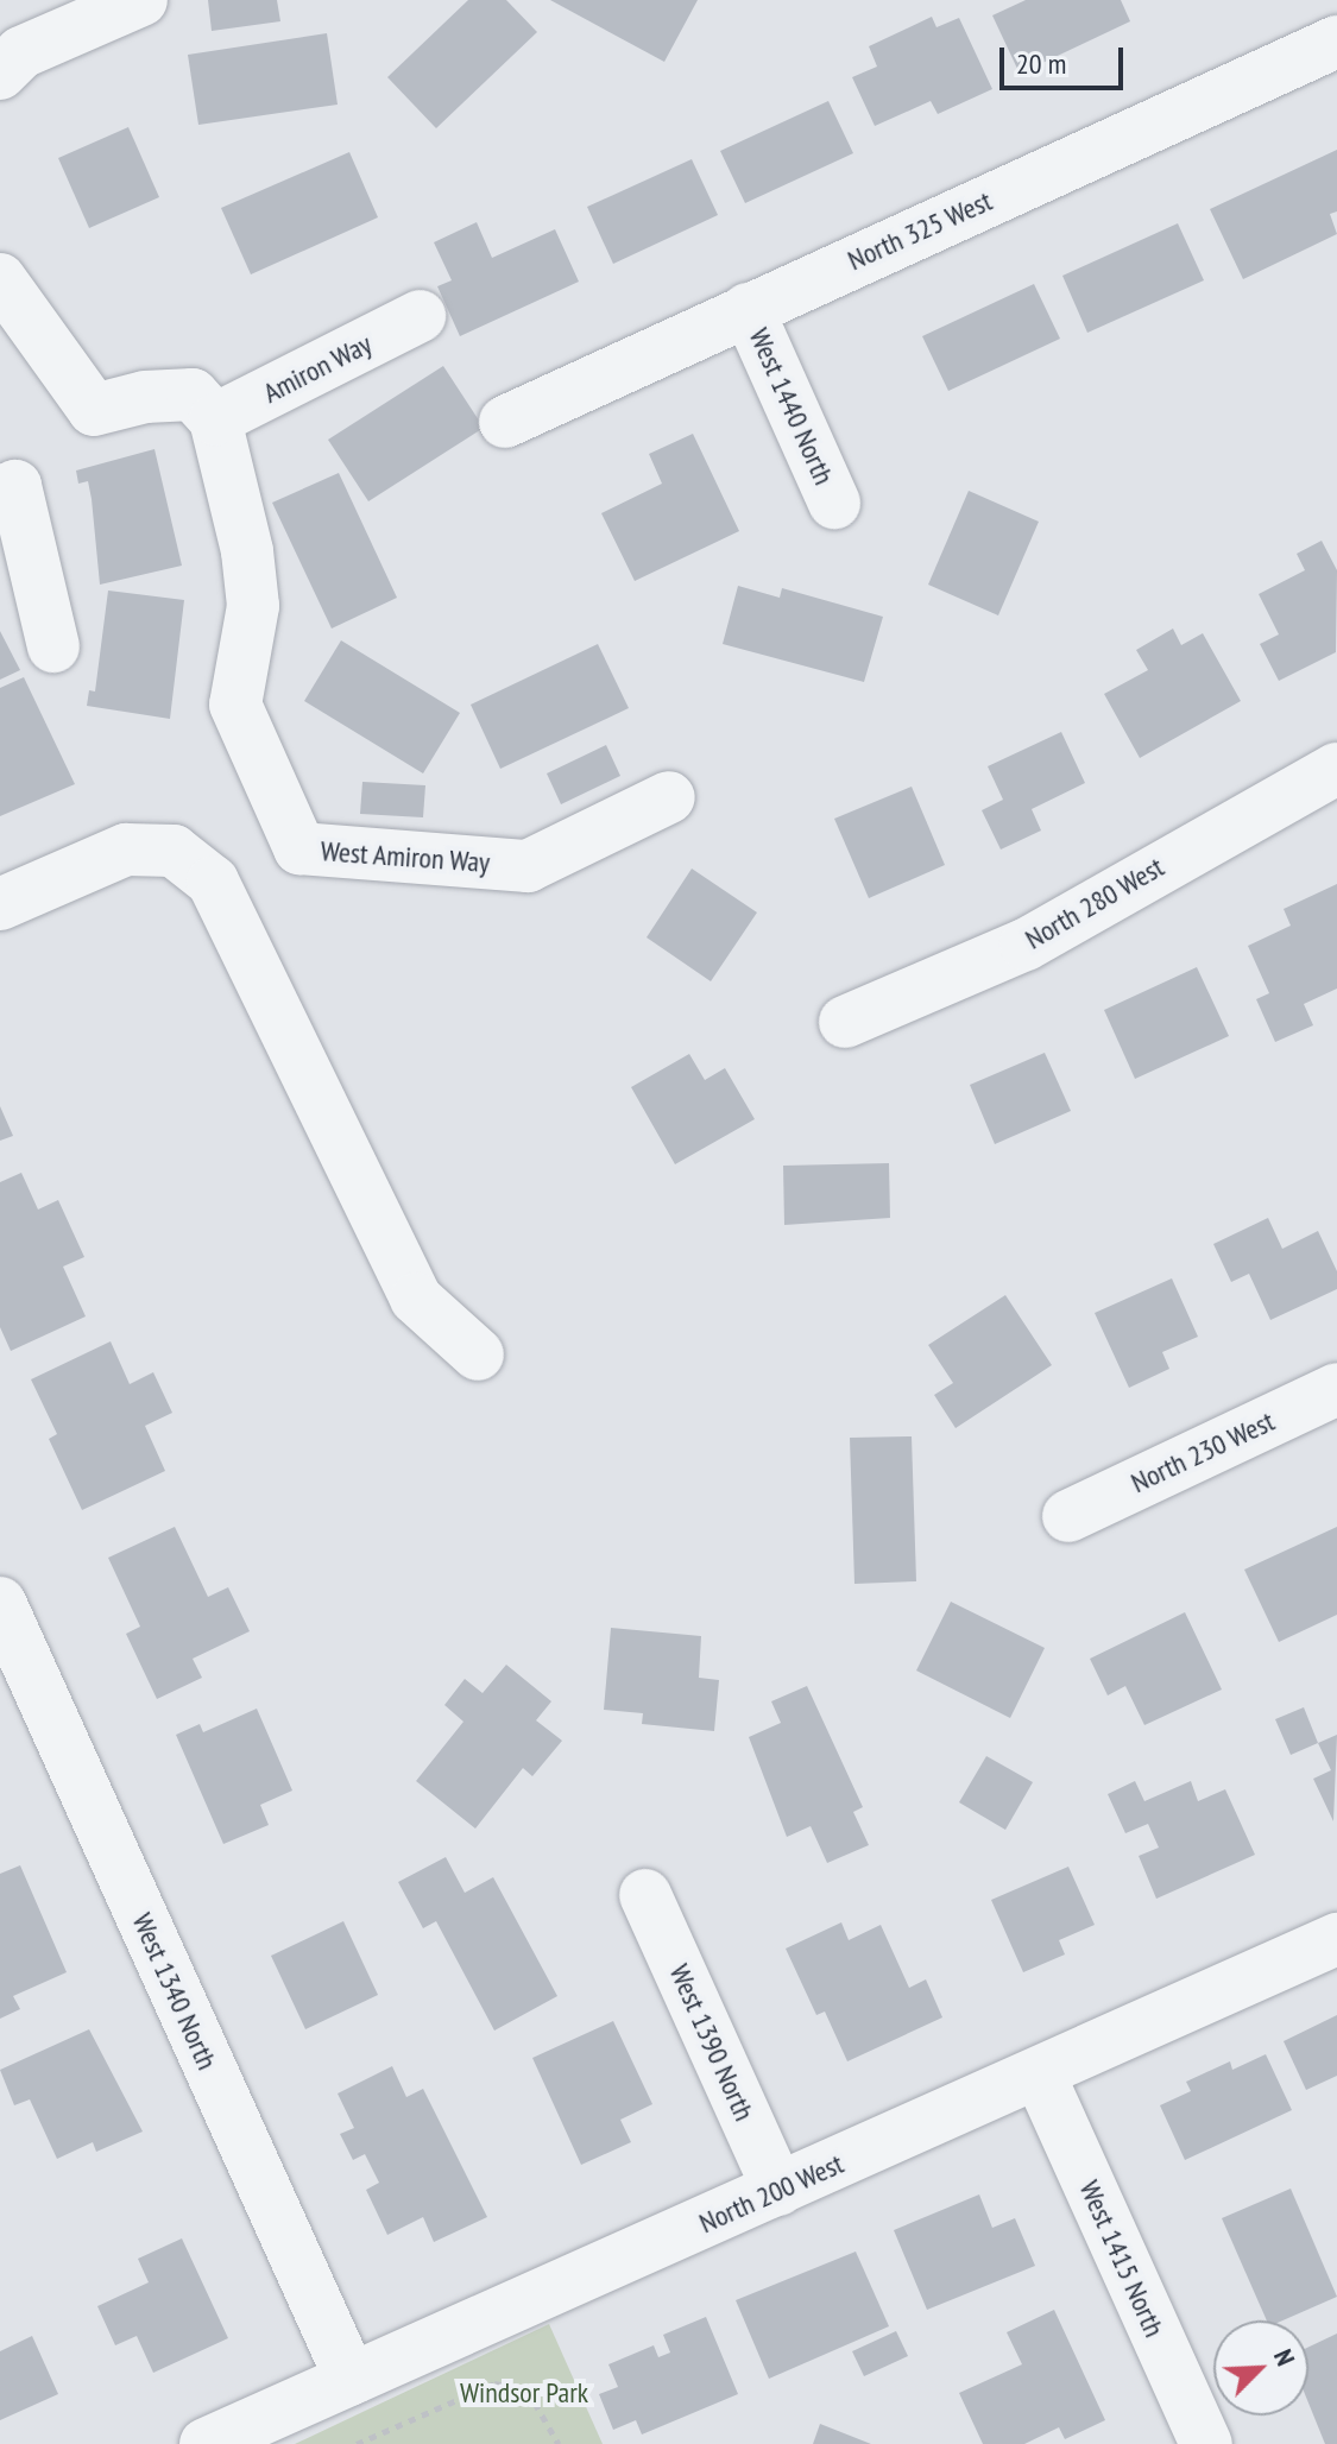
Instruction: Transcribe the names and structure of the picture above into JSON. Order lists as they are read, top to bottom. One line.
{"streets":{"street":["North 325 West","Amiron Way","West 1440 North","West Amiron Way","North 280 West","North 230 West","West 1340 North","West 1390 North","North 200 West","West 1415 North"]},"crossings":[["North 325 West","West 1440 North"],["Amiron Way","West Amiron Way"],["West 1340 North","North 200 West"],["West 1390 North","North 200 West"],["North 200 West","West 1415 North"]],"parks":["Windsor Park"],"scale_bar":"20 m","north":"top right"}
